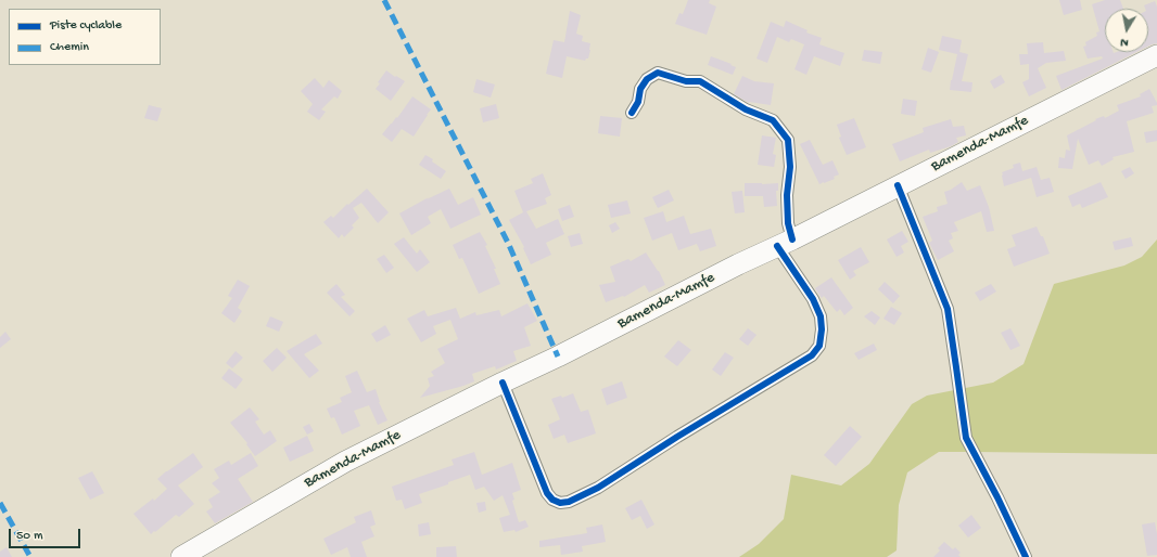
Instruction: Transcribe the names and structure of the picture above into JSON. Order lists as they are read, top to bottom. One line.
{"streets":{"highway":["Bamenda-Mamfe"]},"legend":["Piste cyclable","Chemin"],"scale_bar":"50 m","north":"bottom"}
